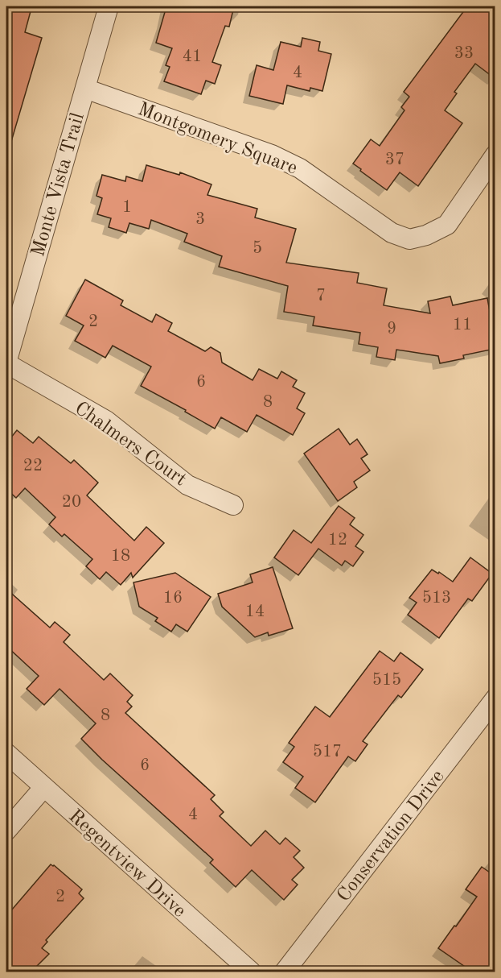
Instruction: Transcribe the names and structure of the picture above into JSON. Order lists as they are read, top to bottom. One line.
{"streets":{"street":["Montgomery Square","Monte Vista Trail","Chalmers Court","Conservation Drive","Regentview Drive"]},"crossings":[["Montgomery Square","Monte Vista Trail"],["Monte Vista Trail","Chalmers Court"]],"house_numbers":["33","41","4","37","1","3","5","7","2","11","9","6","8","22","20","12","18","16","513","14","515","8","517","6","4","2"]}
